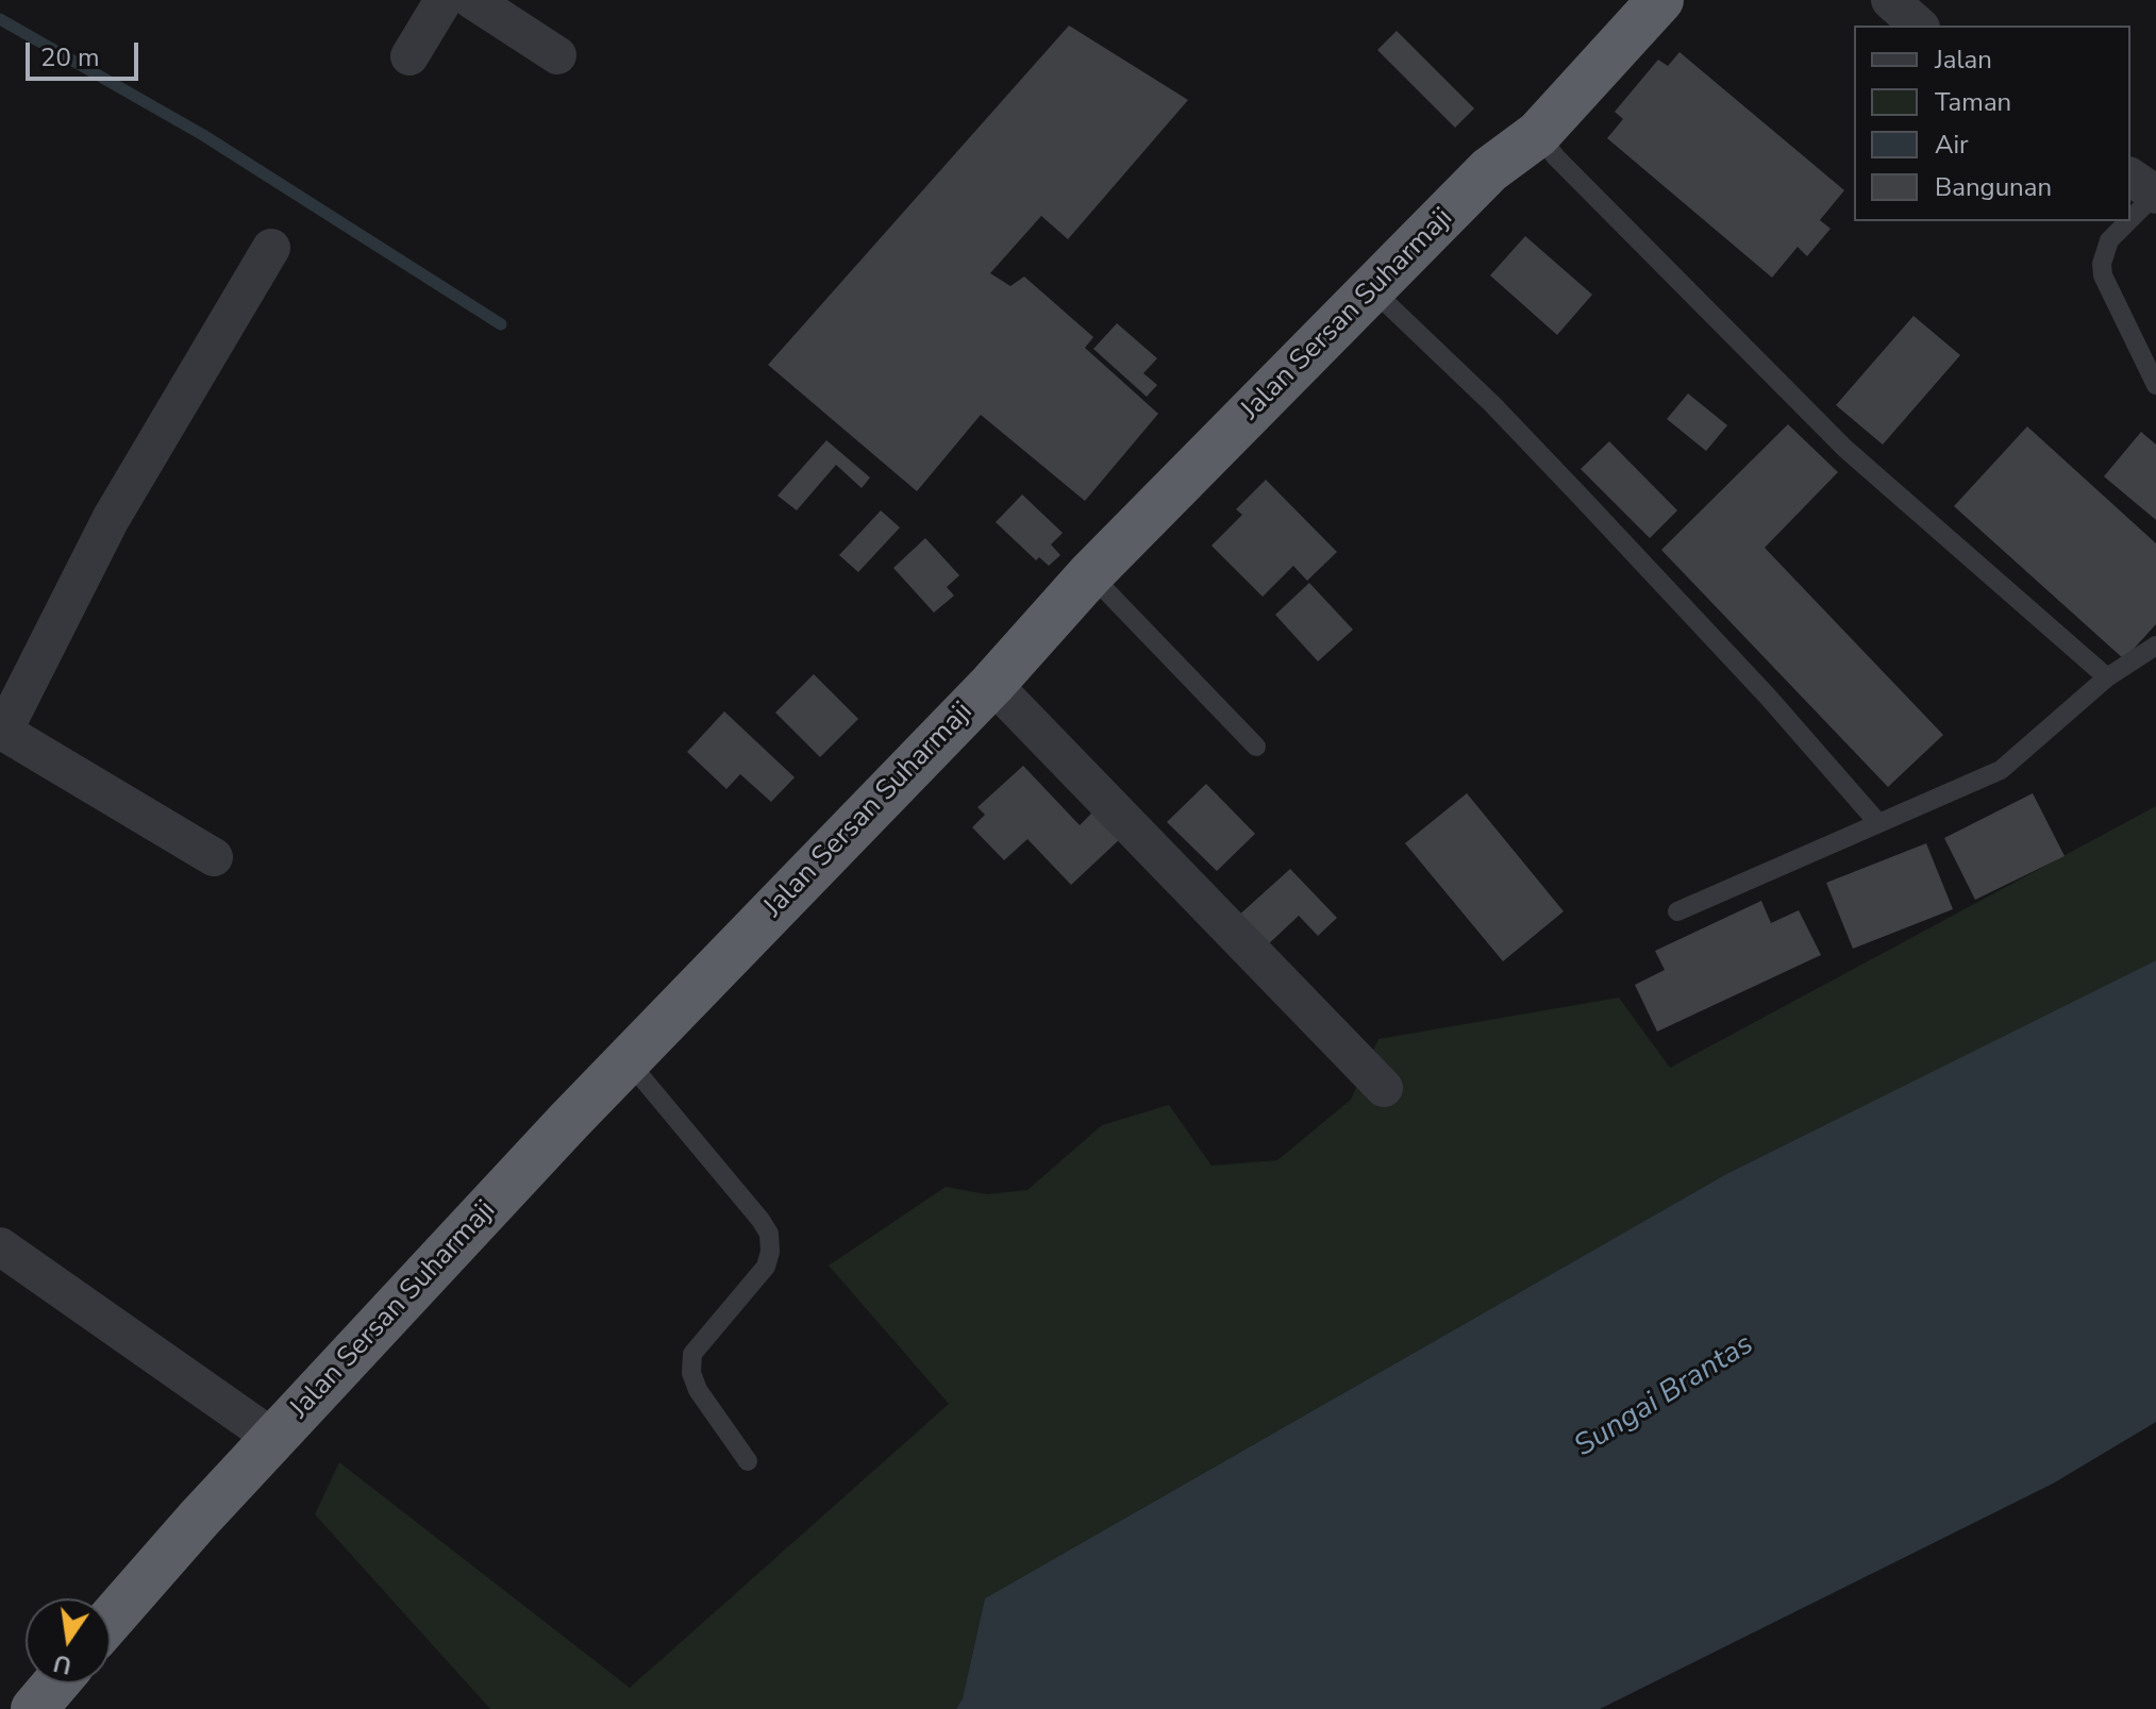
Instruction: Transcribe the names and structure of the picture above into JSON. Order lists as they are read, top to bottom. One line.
{"streets":{"highway":["Jalan Sersan Suharmaji"]},"water":["Sungai Brantas"],"legend":["Jalan","Taman","Air","Bangunan"],"scale_bar":"20 m","north":"bottom"}
